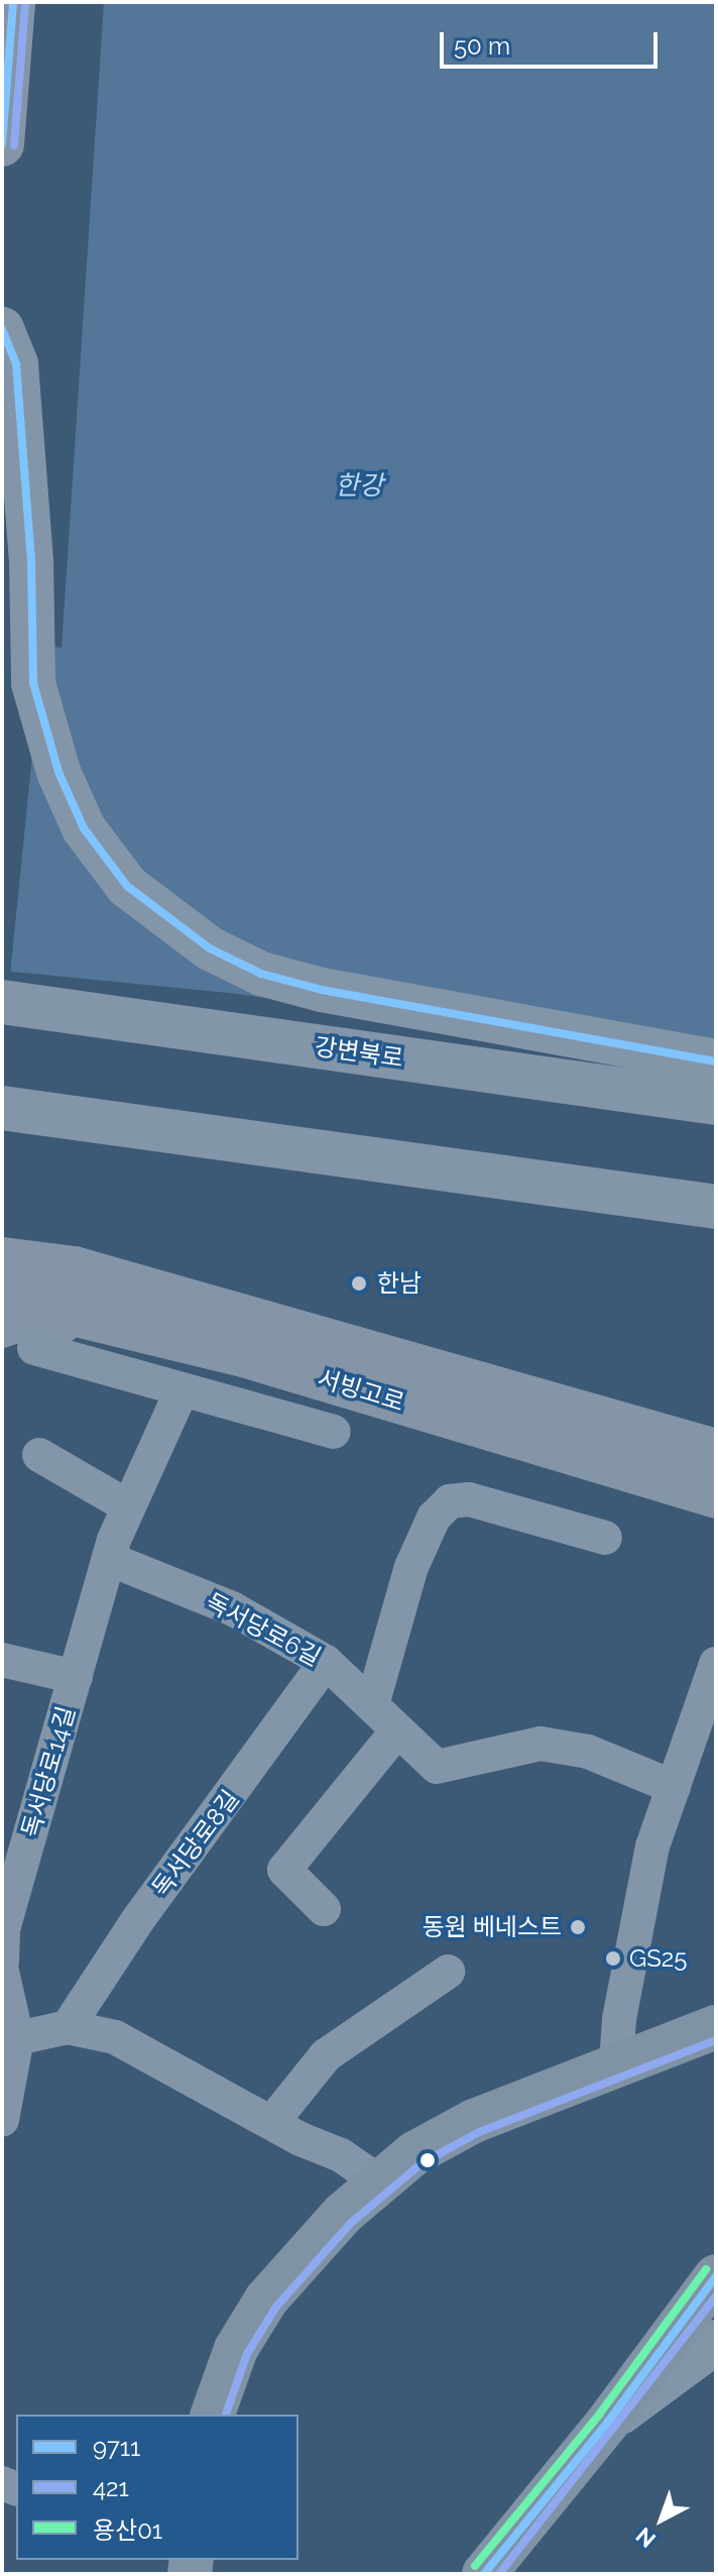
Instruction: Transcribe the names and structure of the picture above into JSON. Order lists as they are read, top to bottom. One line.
{"streets":{"highway":["강변북로"],"main road":["서빙고로"],"street":["독서당로6길","독서당로14길","독서당로8길"]},"crossings":[["독서당로6길","독서당로14길"],["독서당로6길","독서당로8길"]],"water":["한강"],"places":["한남","동원 베네스트","GS25"],"lines":["transit line 9711","transit line 421","transit line 용산01"],"legend":["9711","421","용산01"],"scale_bar":"50 m","north":"bottom left"}
